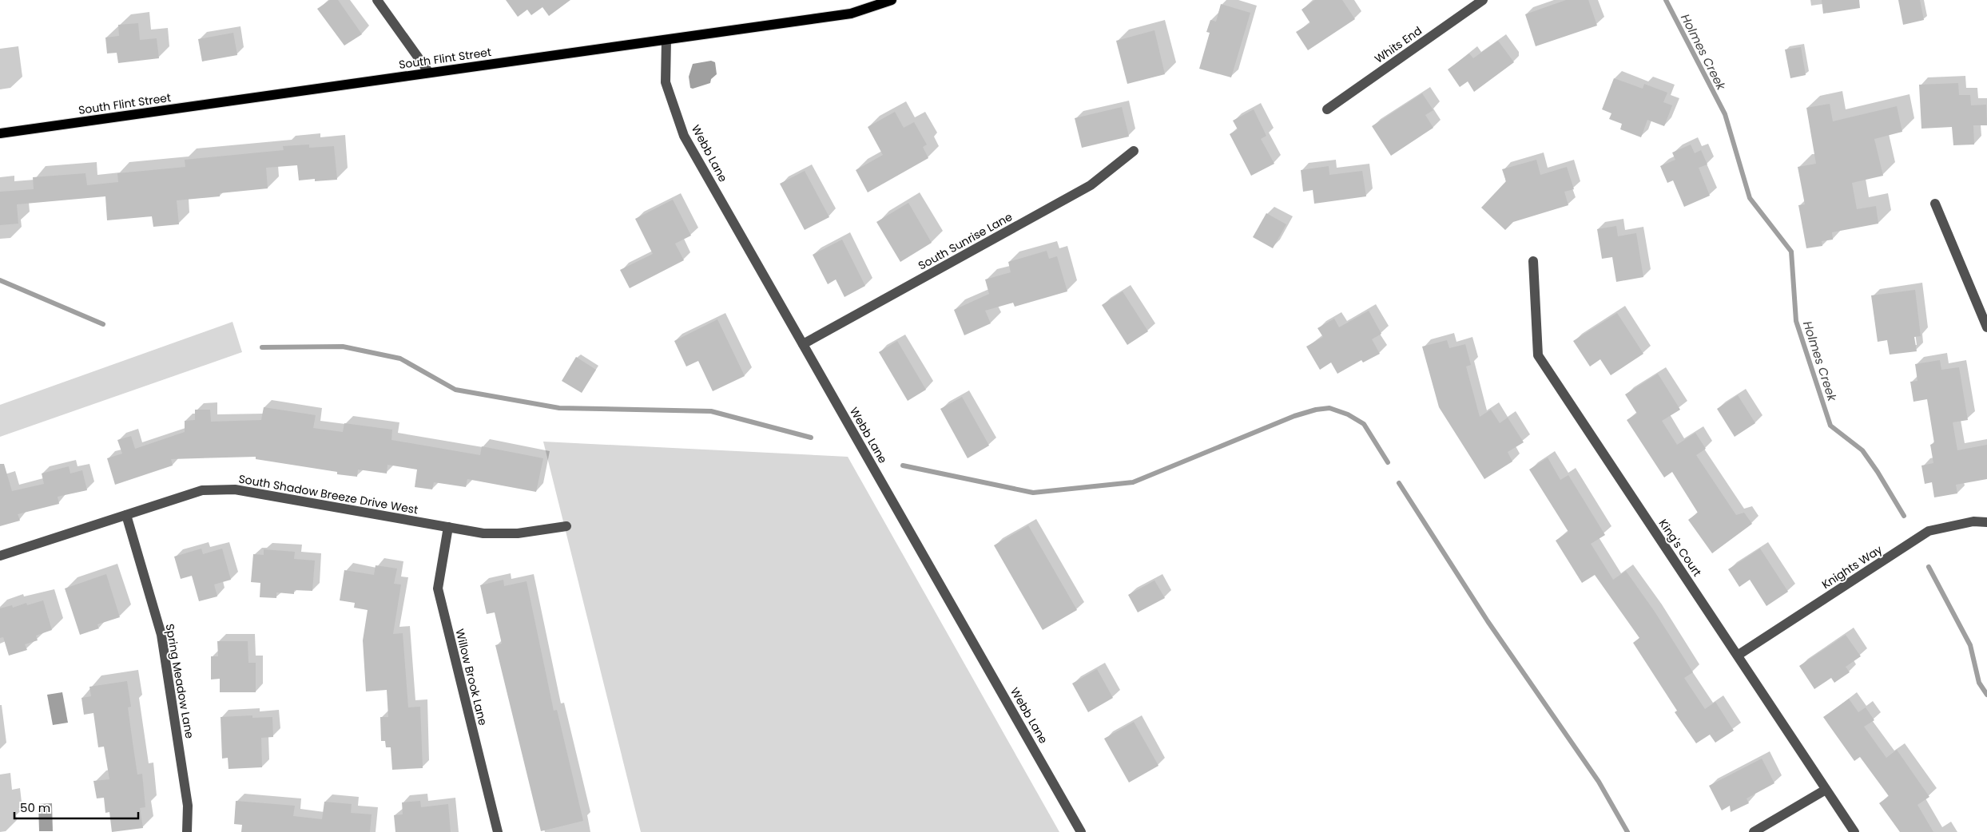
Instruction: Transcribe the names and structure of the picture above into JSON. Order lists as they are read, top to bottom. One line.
{"streets":{"main road":["South Flint Street"],"street":["Whits End","Webb Lane","South Sunrise Lane","South Shadow Breeze Drive West","King's Court","Knights Way","Willow Brook Lane","Spring Meadow Lane"]},"crossings":[["South Flint Street","Webb Lane"],["Webb Lane","South Sunrise Lane"],["South Shadow Breeze Drive West","Willow Brook Lane"],["South Shadow Breeze Drive West","Spring Meadow Lane"],["King's Court","Knights Way"]],"water":["Holmes Creek"],"scale_bar":"50 m"}
